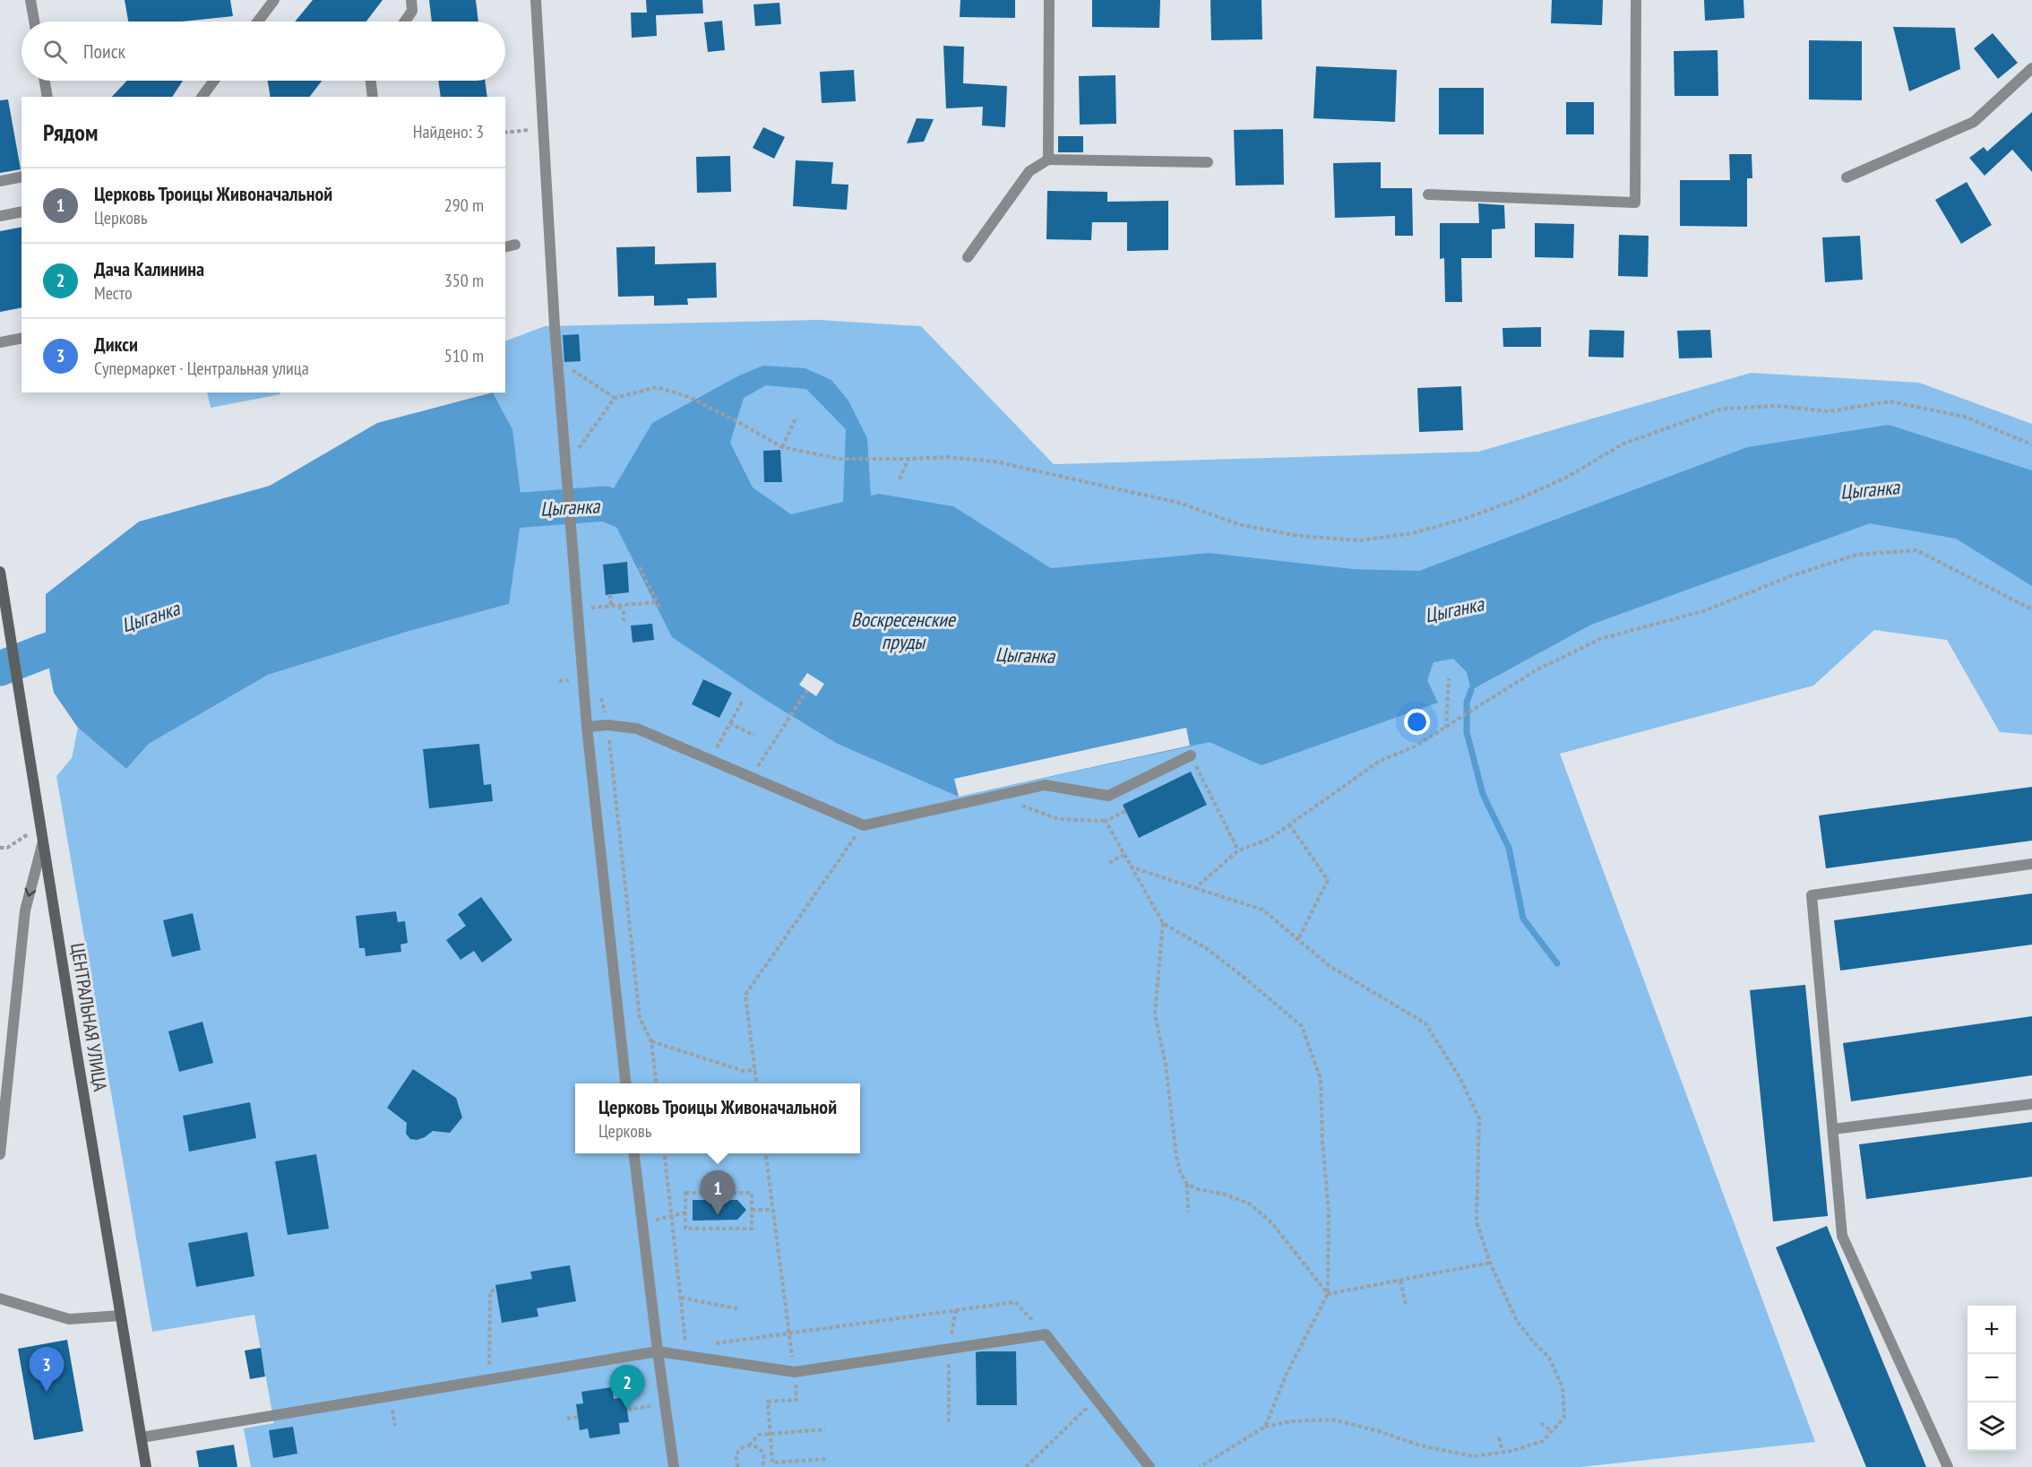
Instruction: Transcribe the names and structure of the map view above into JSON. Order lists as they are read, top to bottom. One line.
{"streets":{"main road":["ЦЕНТРАЛЬНАЯ УЛИЦА"]},"water":["Цыганка","Воскресенские пруды"],"page":{"search":"Поиск","heading":["Рядом","Найдено: 3"],"list":[{"mark":"1","name":"Церковь Троицы Живоначальной","note":"Церковь","value":"290 m"},{"mark":"2","name":"Дача Калинина","note":"Место","value":"350 m"},{"mark":"3","name":"Дикси","note":"Супермаркет · Центральная улица","value":"510 m"}],"popup":["Церковь Троицы Живоначальной","Церковь"],"pins":["1","3","2"],"map_buttons":["+","−"]}}
